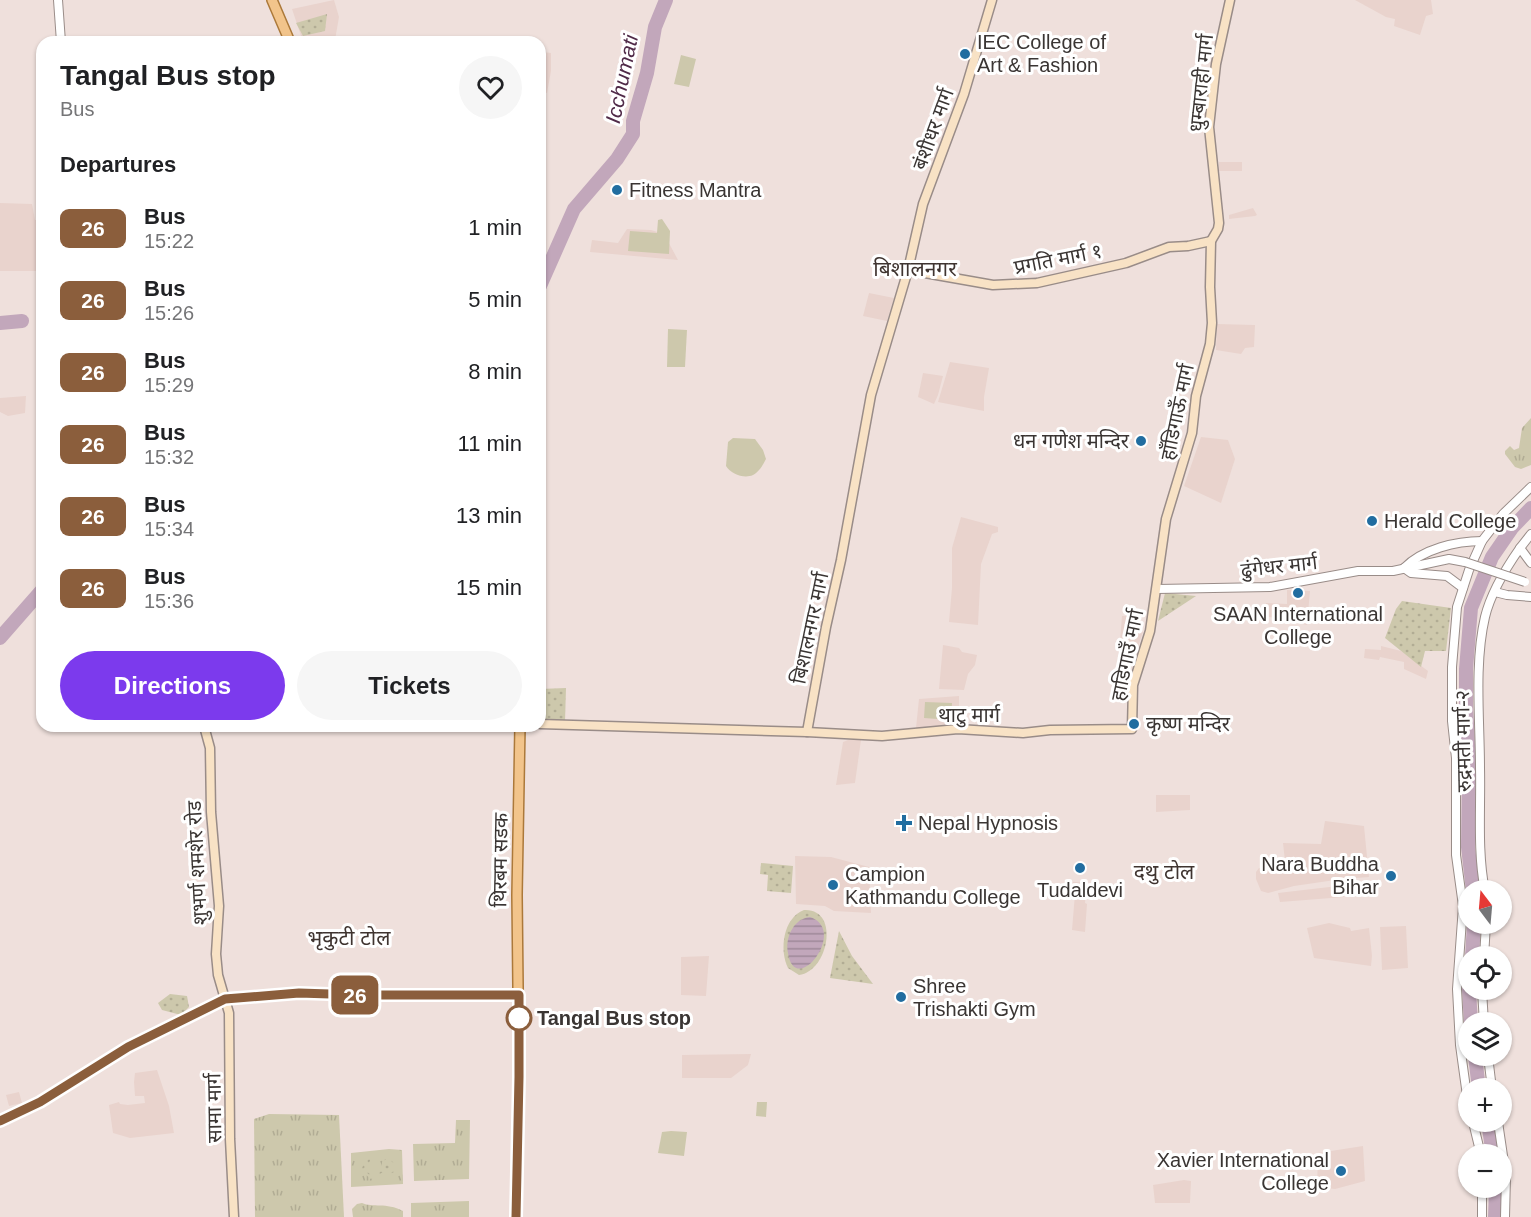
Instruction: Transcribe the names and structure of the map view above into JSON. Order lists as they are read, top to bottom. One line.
{"streets":{"main road":["धुम्बाराही मार्ग","बंशीधर मार्ग","प्रगति मार्ग १","हाँडिगाऊँ मार्ग","बिशालनगर मार्ग","हाडिगाउँ मार्ग","थाटु मार्ग","थिरबम सडक","शुभर्ण शमशेर रोड","सामा मार्ग"],"street":["ढुंगेधर मार्ग","रुद्रमती मार्ग-२"]},"crossings":[["धुम्बाराही मार्ग","प्रगति मार्ग १"],["धुम्बाराही मार्ग","हाँडिगाऊँ मार्ग"],["बंशीधर मार्ग","प्रगति मार्ग १"],["बंशीधर मार्ग","बिशालनगर मार्ग"],["प्रगति मार्ग १","हाँडिगाऊँ मार्ग"],["प्रगति मार्ग १","बिशालनगर मार्ग"],["हाँडिगाऊँ मार्ग","ढुंगेधर मार्ग"],["हाँडिगाऊँ मार्ग","हाडिगाउँ मार्ग"],["ढुंगेधर मार्ग","हाडिगाउँ मार्ग"],["बिशालनगर मार्ग","थाटु मार्ग"],["हाडिगाउँ मार्ग","थाटु मार्ग"],["शुभर्ण शमशेर रोड","सामा मार्ग"]],"districts":["बिशालनगर","दथु टोल","भृकुटी टोल"],"water":["Icchumati"],"places":{"other":["IEC College of Art & Fashion","Fitness Mantra","धन गणेश मन्दिर","Herald College","SAAN International College","कृष्ण मन्दिर","Tudaldevi","Nara Buddha Bihar","Campion Kathmandu College","Shree Trishakti Gym","Tangal Bus stop","Xavier International College"],"health":["Nepal Hypnosis"]},"lines":["bus line 26"],"north":"top","page":{"on_map":"26","heading":[["Tangal Bus stop","Bus"],"Departures"],"list":[{"mark":"26","name":"Bus","note":"15:22","value":"1 min"},{"mark":"26","name":"Bus","note":"15:26","value":"5 min"},{"mark":"26","name":"Bus","note":"15:29","value":"8 min"},{"mark":"26","name":"Bus","note":"15:32","value":"11 min"},{"mark":"26","name":"Bus","note":"15:34","value":"13 min"},{"mark":"26","name":"Bus","note":"15:36","value":"15 min"}],"buttons":["Directions","Tickets"],"map_buttons":["+","−"]}}
